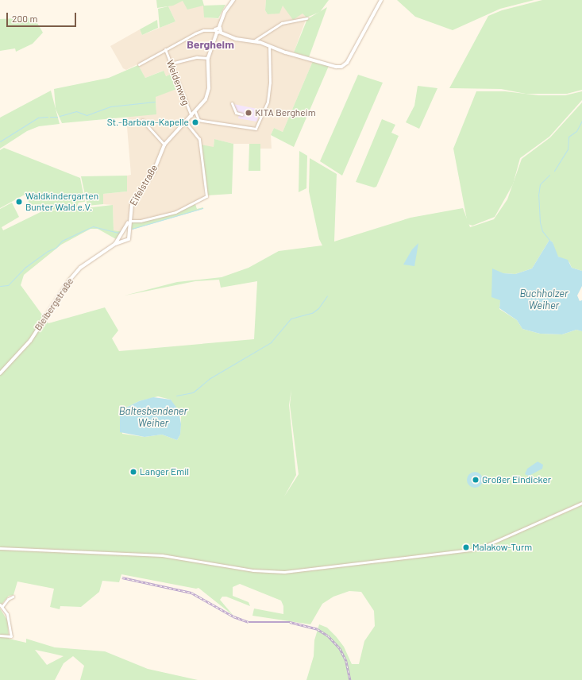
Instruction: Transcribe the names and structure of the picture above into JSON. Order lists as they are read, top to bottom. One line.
{"streets":{"street":["Weidenweg","Eifelstraße","Bleibergstraße"]},"crossings":[["Weidenweg","Eifelstraße"],["Eifelstraße","Bleibergstraße"]],"districts":["Bergheim"],"water":["Buchholzer Weiher","Baltesbendener Weiher"],"places":["KITA Bergheim","St.-Barbara-Kapelle","Waldkindergarten Bunter Wald e.V.","Langer Emil","Großer Eindicker","Malakow-Turm"],"scale_bar":"200 m"}
